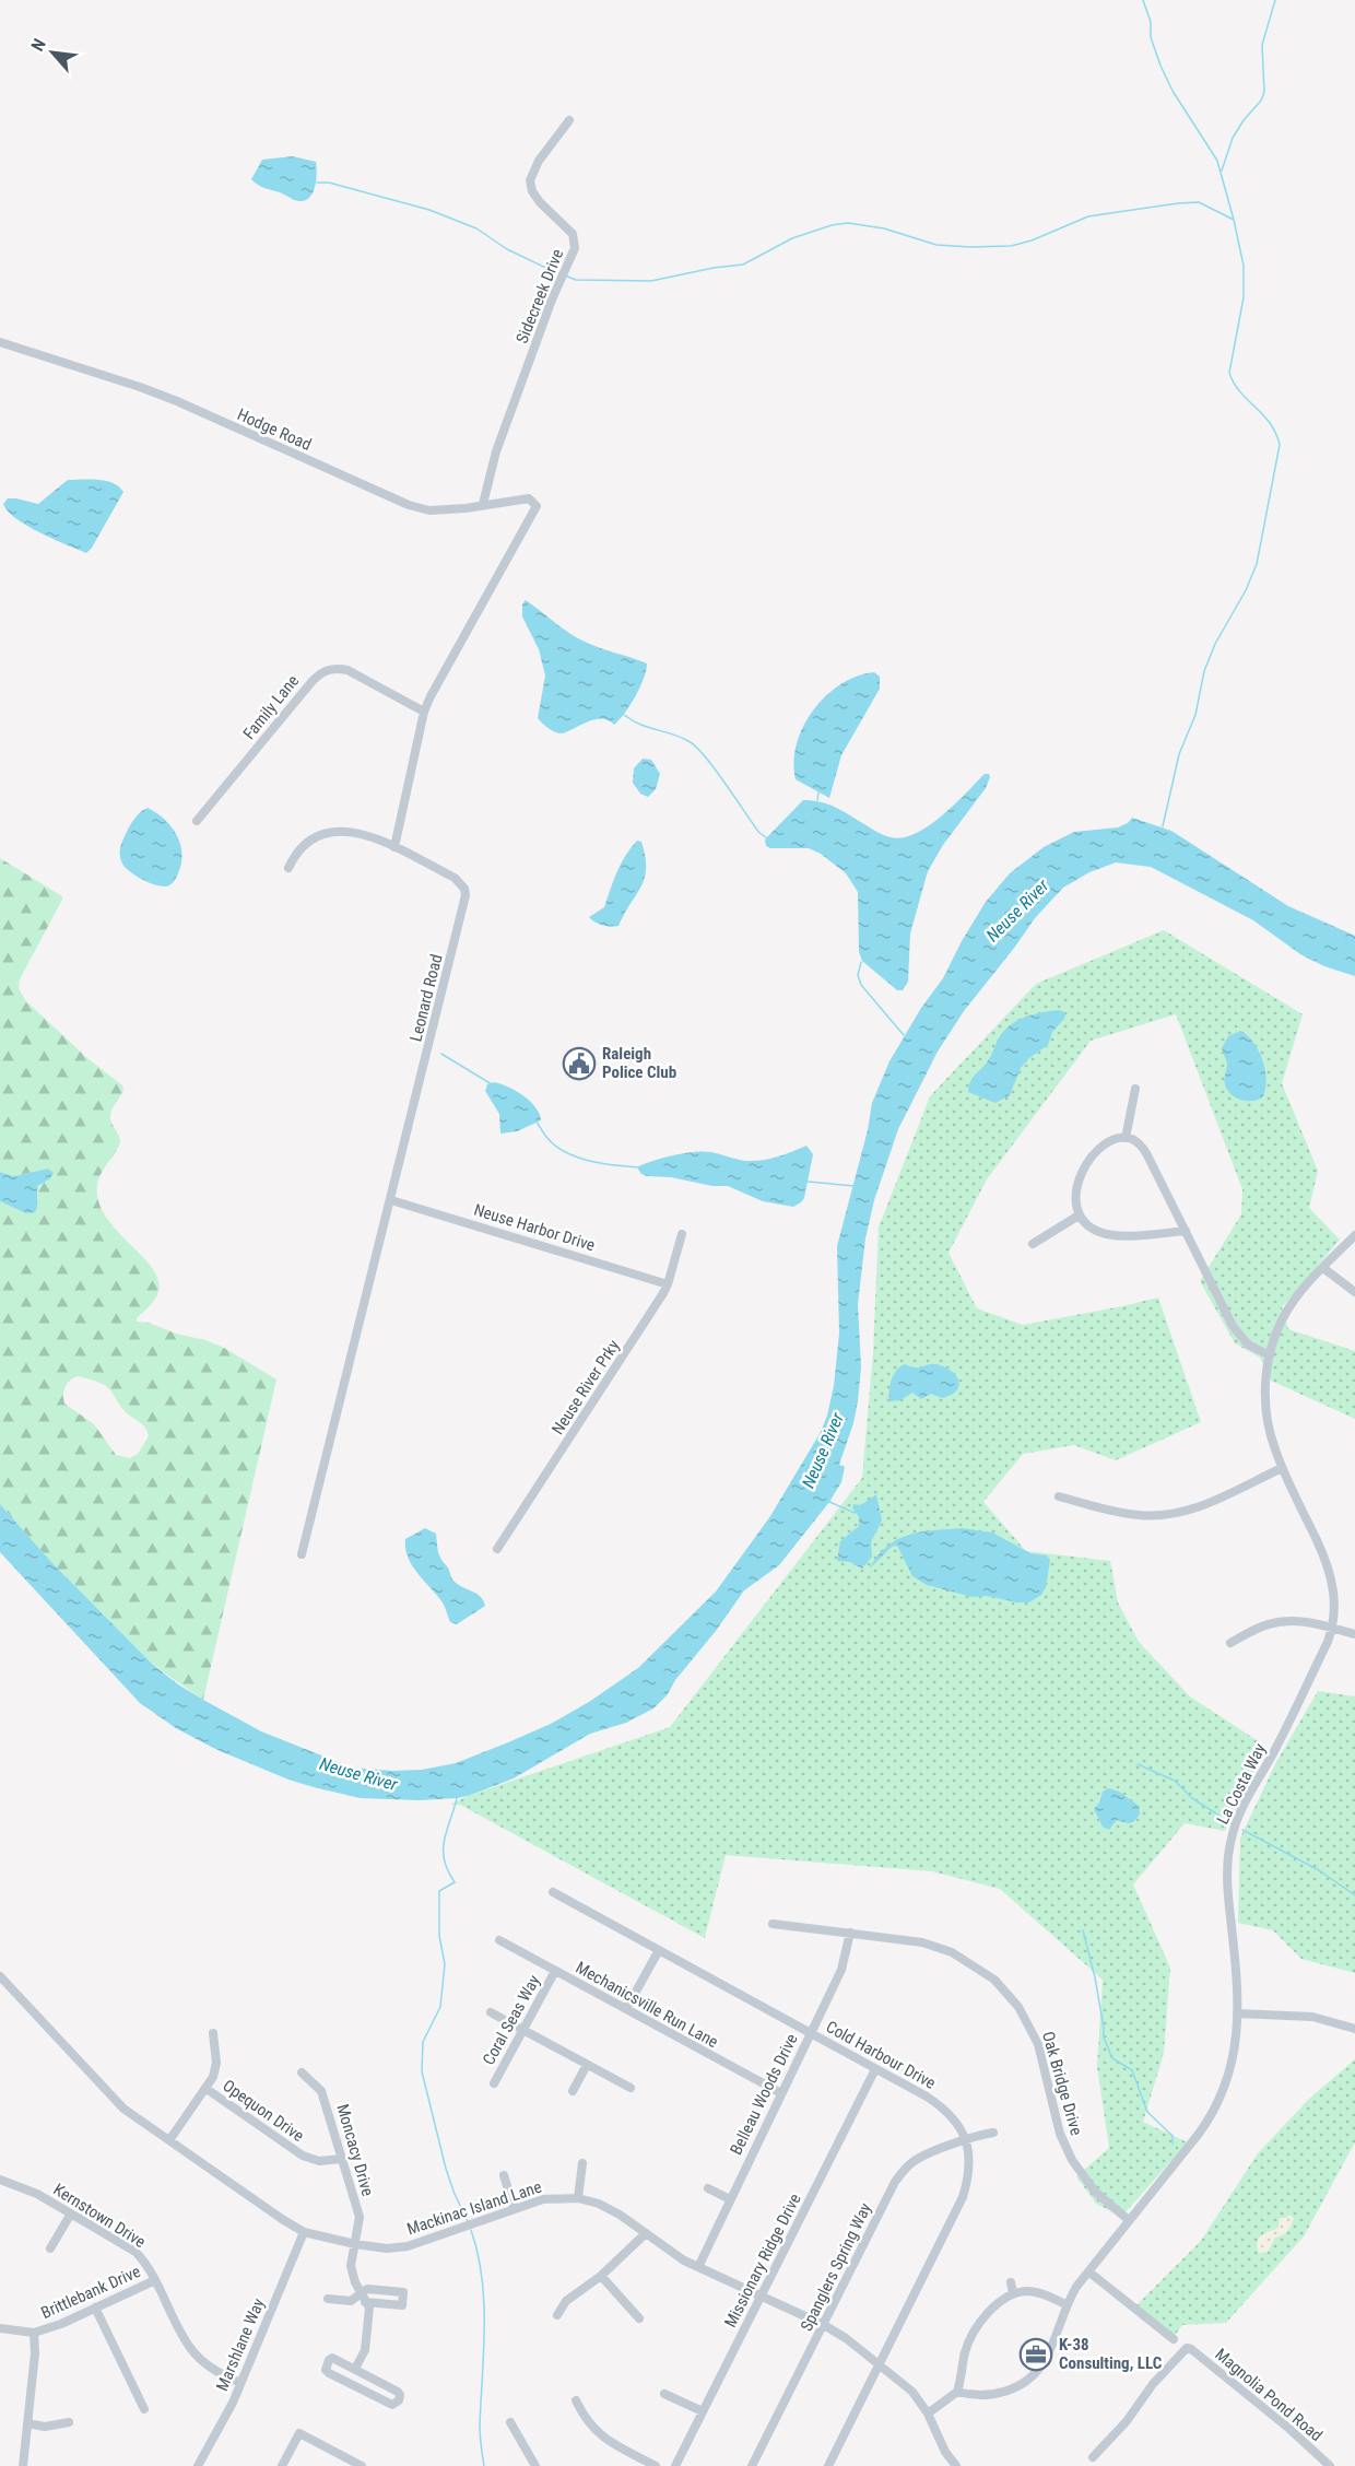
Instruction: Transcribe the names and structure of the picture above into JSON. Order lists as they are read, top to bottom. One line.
{"streets":{"street":["Sidecreek Drive","Hodge Road","Family Lane","Leonard Road","Neuse Harbor Drive","Neuse River Prky","La Costa Way","Mechanicsville Run Lane","Coral Seas Way","Cold Harbour Drive","Oak Bridge Drive","Belleau Woods Drive","Opequon Drive","Moncacy Drive","Mackinac Island Lane","Kernstown Drive","Missionary Ridge Drive","Spanglers Spring Way","Brittlebank Drive","Marshlane Way","Magnolia Pond Road"]},"crossings":[["Sidecreek Drive","Hodge Road"],["Hodge Road","Family Lane"],["Leonard Road","Neuse Harbor Drive"],["Neuse Harbor Drive","Neuse River Prky"],["La Costa Way","Oak Bridge Drive"],["Mechanicsville Run Lane","Coral Seas Way"],["Mechanicsville Run Lane","Belleau Woods Drive"],["Cold Harbour Drive","Belleau Woods Drive"],["Cold Harbour Drive","Mackinac Island Lane"],["Cold Harbour Drive","Missionary Ridge Drive"],["Cold Harbour Drive","Spanglers Spring Way"],["Oak Bridge Drive","Belleau Woods Drive"],["Belleau Woods Drive","Mackinac Island Lane"],["Opequon Drive","Moncacy Drive"],["Moncacy Drive","Mackinac Island Lane"],["Mackinac Island Lane","Missionary Ridge Drive"],["Mackinac Island Lane","Spanglers Spring Way"],["Mackinac Island Lane","Marshlane Way"],["Kernstown Drive","Brittlebank Drive"],["Kernstown Drive","Marshlane Way"]],"water":["Neuse River"],"places":{"public building":["Raleigh Police Club"],"office":["K-38 Consulting, LLC"]},"north":"top left"}
